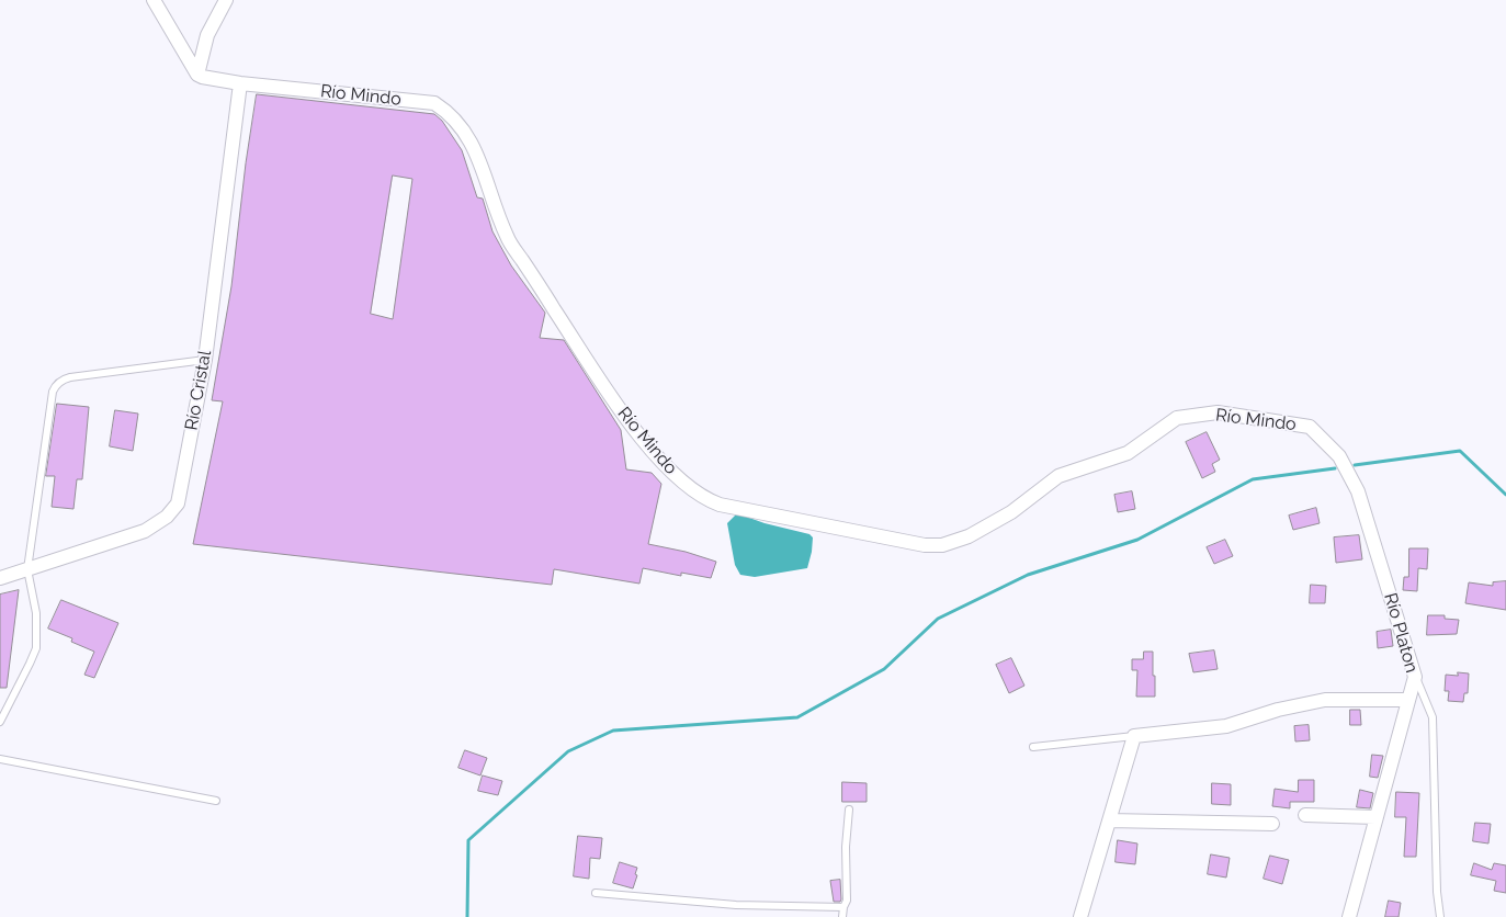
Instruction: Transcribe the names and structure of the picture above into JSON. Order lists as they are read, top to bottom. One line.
{"streets":{"street":["Río Mindo","Río Cristal","Río Platon"]},"crossings":[["Río Mindo","Río Cristal"],["Río Mindo","Río Platon"]]}
